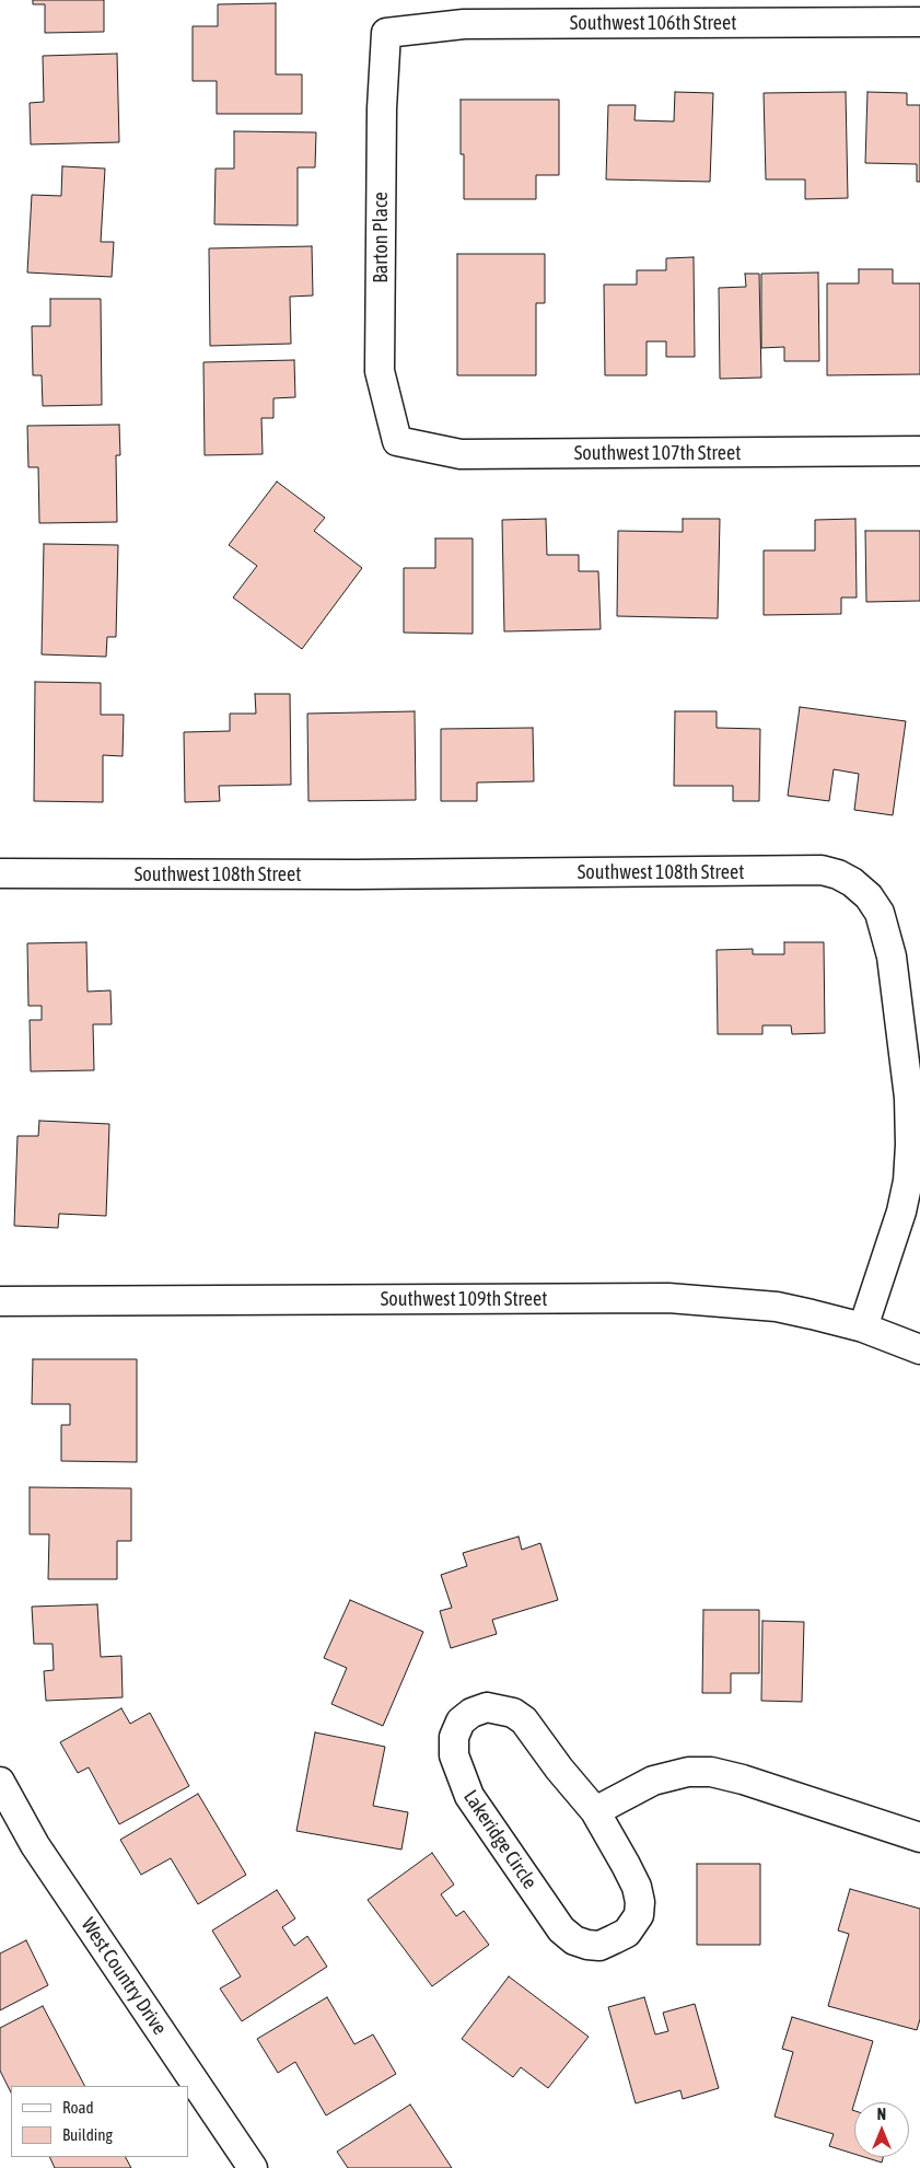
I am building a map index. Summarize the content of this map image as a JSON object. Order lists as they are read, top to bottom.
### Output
{
  "streets": {
    "street": [
      "Southwest 106th Street",
      "Barton Place",
      "Southwest 107th Street",
      "Southwest 108th Street",
      "Southwest 109th Street",
      "Lakeridge Circle",
      "West Country Drive"
    ]
  },
  "crossings": [
    ["Southwest 106th Street", "Barton Place"],
    ["Barton Place", "Southwest 107th Street"],
    ["Southwest 108th Street", "Southwest 109th Street"]
  ],
  "legend": ["Road", "Building"],
  "north": "top"
}
